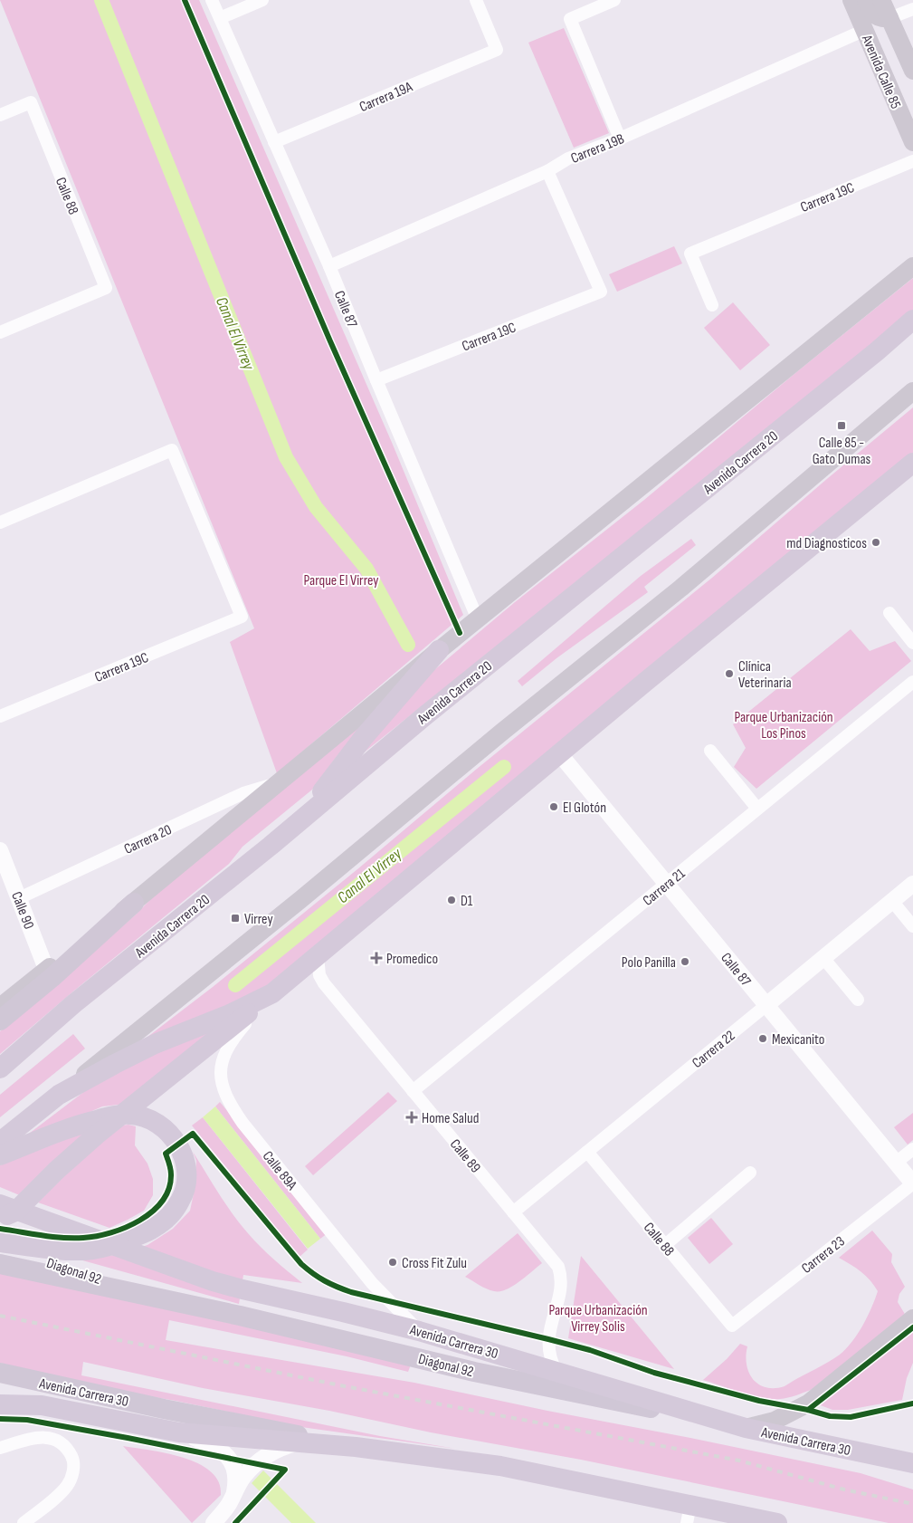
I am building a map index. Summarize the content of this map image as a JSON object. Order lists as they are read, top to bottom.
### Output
{
  "streets": {
    "highway": ["Avenida Carrera 20", "Avenida Carrera 30"],
    "main road": ["Avenida Calle 85", "Diagonal 92"],
    "street": [
      "Carrera 19A",
      "Carrera 19B",
      "Calle 88",
      "Carrera 19C",
      "Calle 87",
      "Carrera 20",
      "Carrera 21",
      "Calle 90",
      "Carrera 22",
      "Calle 89",
      "Calle 89A",
      "Carrera 23"
    ]
  },
  "crossings": [
    ["Avenida Calle 85", "Carrera 19B"],
    ["Carrera 19A", "Calle 87"],
    ["Carrera 19B", "Carrera 19C"],
    ["Carrera 19B", "Calle 87"],
    ["Calle 88", "Carrera 22"],
    ["Calle 88", "Carrera 23"],
    ["Carrera 19C", "Calle 87"],
    ["Calle 87", "Carrera 21"],
    ["Calle 87", "Carrera 22"],
    ["Calle 87", "Carrera 23"],
    ["Carrera 20", "Calle 90"],
    ["Carrera 21", "Calle 89"],
    ["Carrera 22", "Calle 89"],
    ["Calle 89", "Avenida Carrera 30"],
    ["Calle 89A", "Avenida Carrera 30"],
    ["Diagonal 92", "Avenida Carrera 30"]
  ],
  "water": ["Canal El Virrey"],
  "parks": ["Parque El Virrey", "Parque Urbanización Los Pinos", "Parque Urbanización Virrey Solis"],
  "places": {
    "transit": ["Calle 85 - Gato Dumas", "Virrey"],
    "other": [
      "md Diagnosticos",
      "Clínica Veterinaria",
      "El Glotón",
      "D1",
      "Polo Panilla",
      "Mexicanito",
      "Cross Fit Zulu"
    ],
    "health": ["Promedico", "Home Salud"]
  }
}
